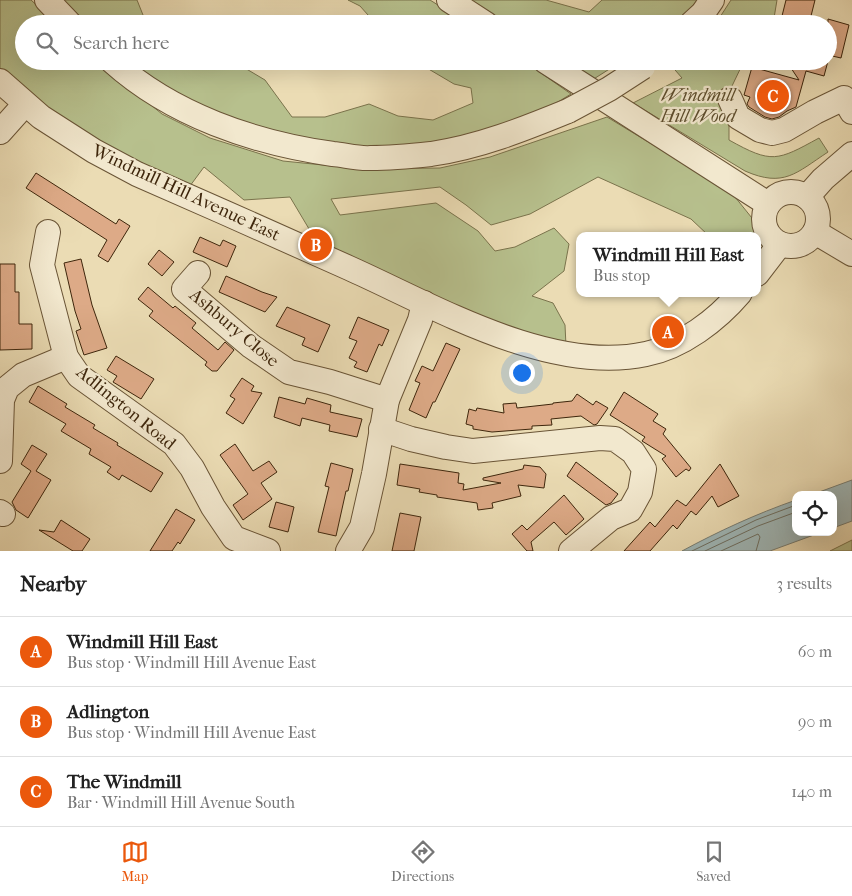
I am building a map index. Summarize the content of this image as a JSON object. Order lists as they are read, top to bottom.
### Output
{
  "streets": {
    "street": ["Windmill Hill Avenue East", "Ashbury Close", "Adlington Road"]
  },
  "parks": ["Windmill Hill Wood"],
  "page": {
    "search": "Search here",
    "pins": ["C", "B", "A"],
    "popup": ["Windmill Hill East", "Bus stop"],
    "heading": ["Nearby", "3 results"],
    "list": [
      {
        "mark": "A",
        "name": "Windmill Hill East",
        "note": "Bus stop · Windmill Hill Avenue East",
        "value": "60 m"
      },
      {
        "mark": "B",
        "name": "Adlington",
        "note": "Bus stop · Windmill Hill Avenue East",
        "value": "90 m"
      },
      {
        "mark": "C",
        "name": "The Windmill",
        "note": "Bar · Windmill Hill Avenue South",
        "value": "140 m"
      }
    ],
    "nav": ["Map", "Directions", "Saved"]
  }
}
